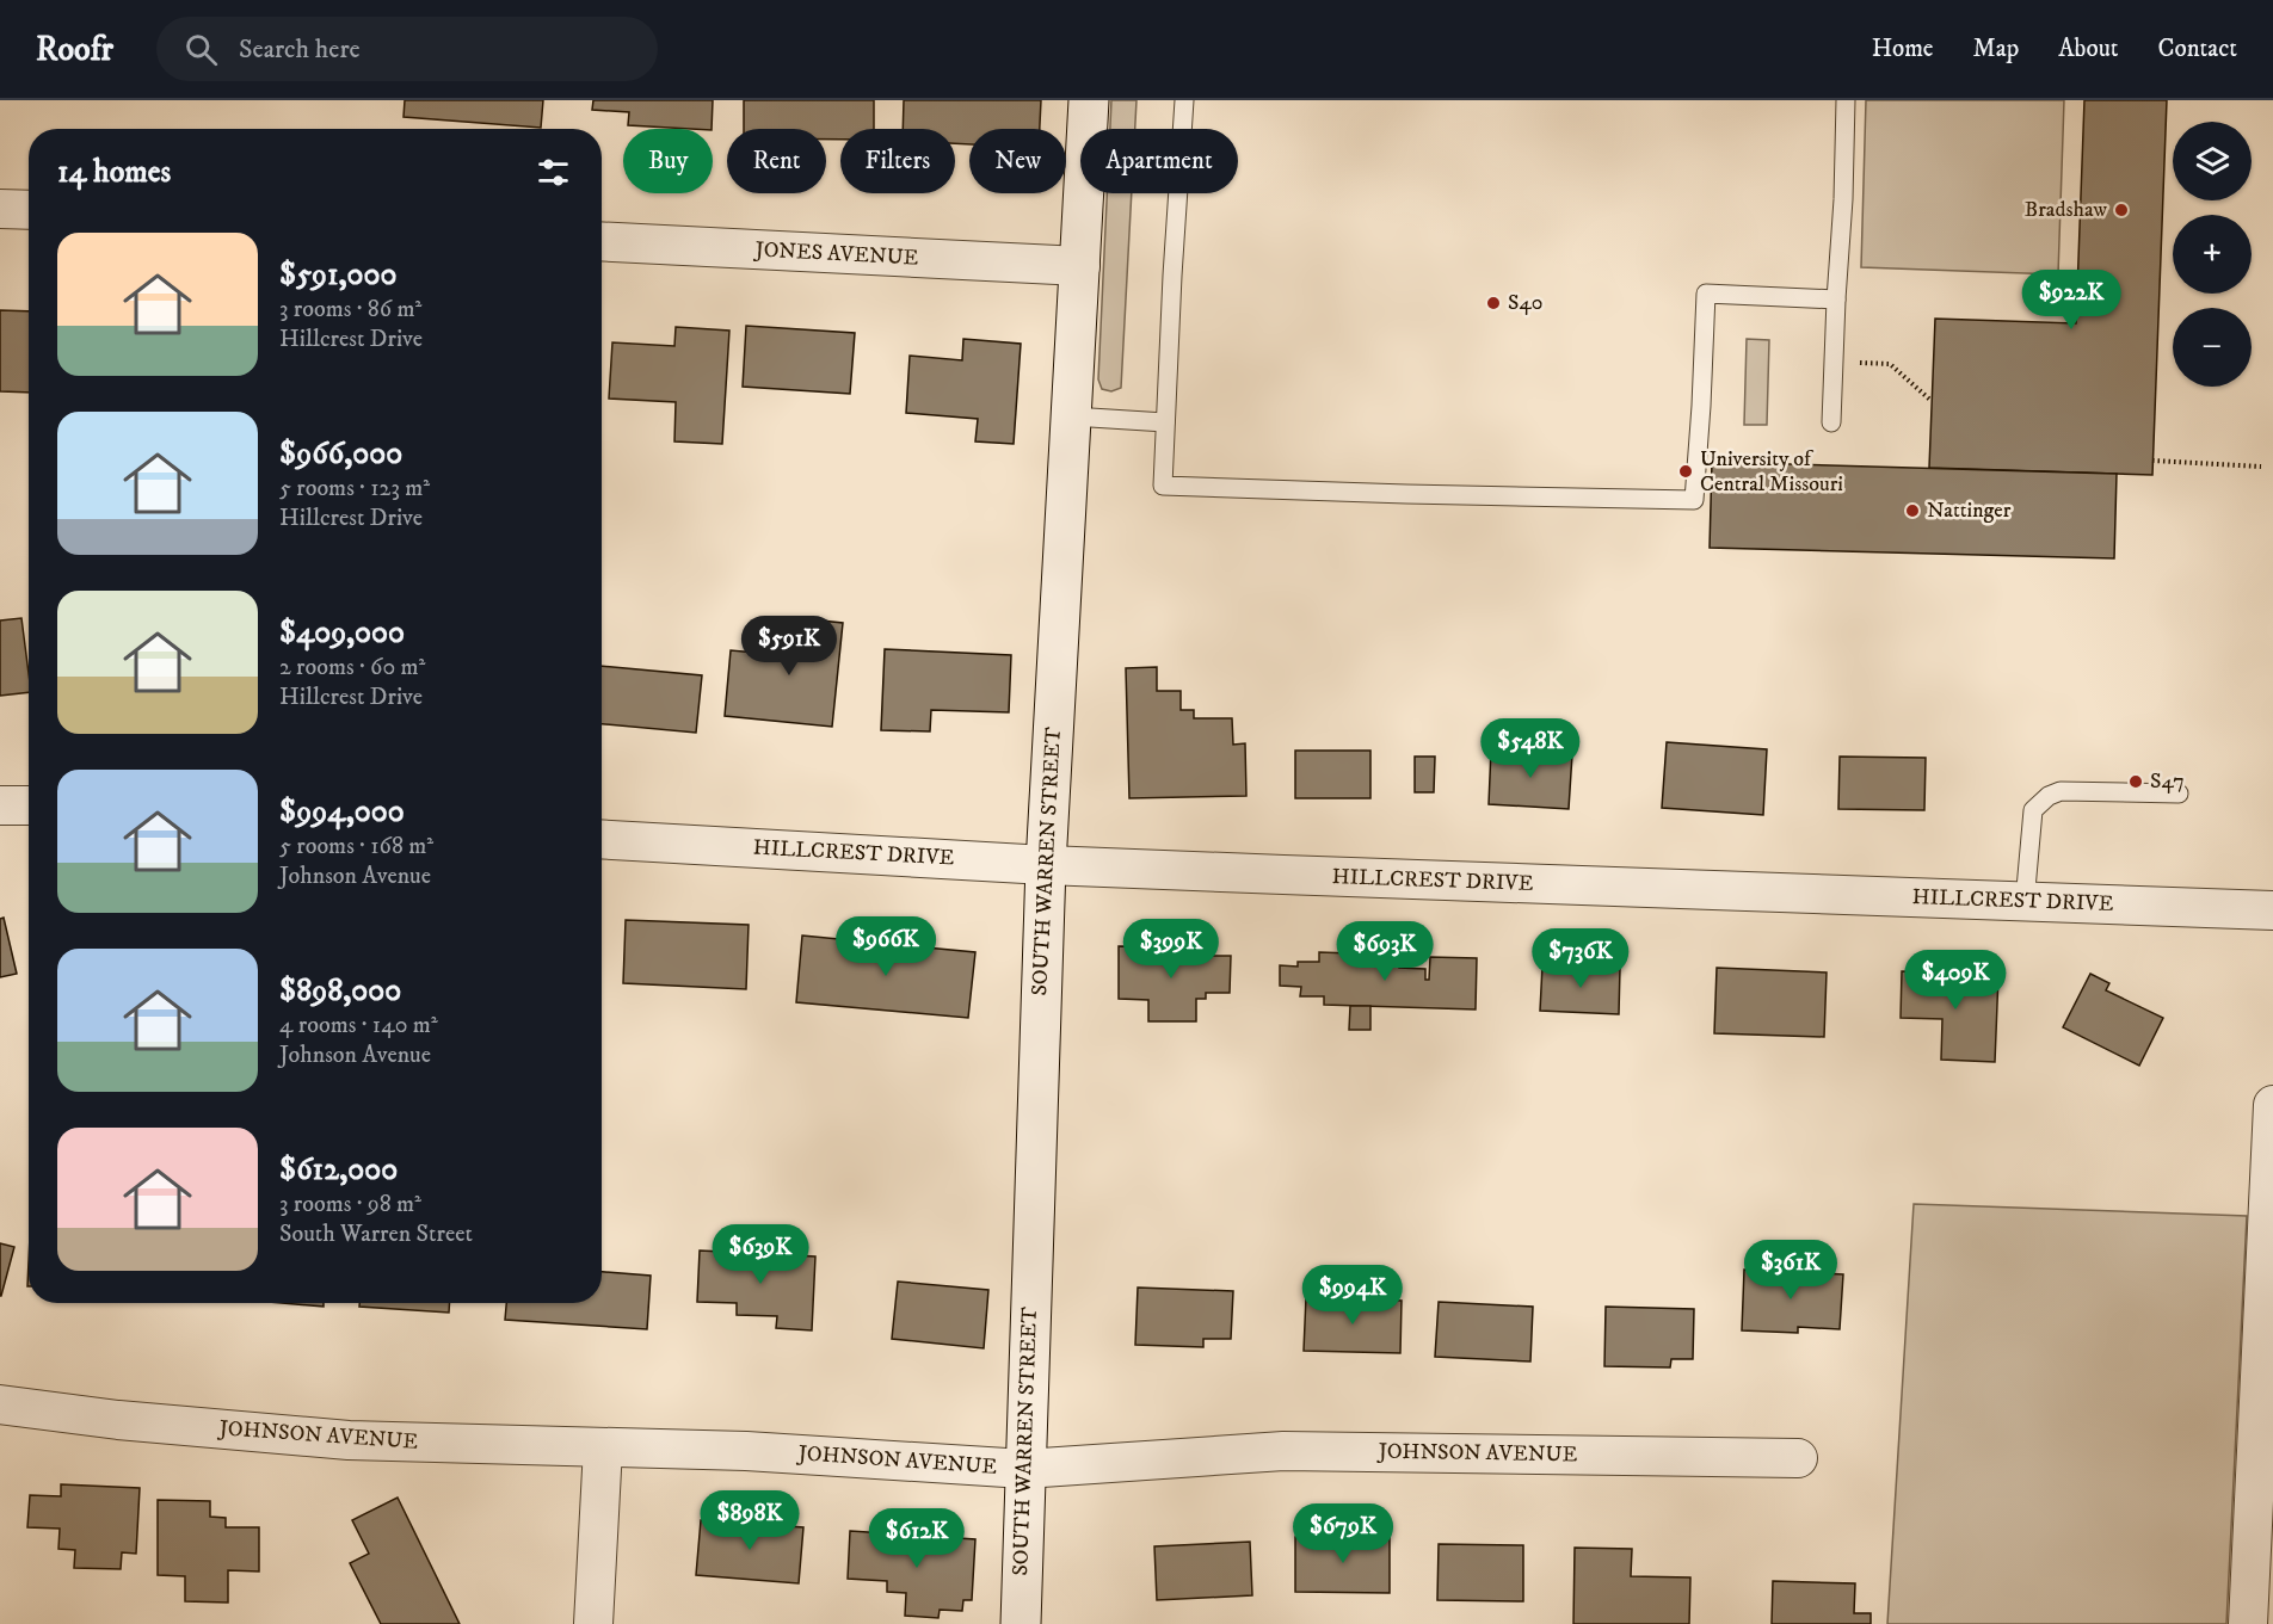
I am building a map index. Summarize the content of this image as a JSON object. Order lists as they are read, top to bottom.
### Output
{
  "streets": {
    "street": [
      "JONES AVENUE",
      "HILLCREST DRIVE",
      "SOUTH WARREN STREET",
      "JOHNSON AVENUE"
    ]
  },
  "crossings": [
    ["JONES AVENUE", "SOUTH WARREN STREET"],
    ["HILLCREST DRIVE", "SOUTH WARREN STREET"],
    ["SOUTH WARREN STREET", "JOHNSON AVENUE"]
  ],
  "places": [
    "Bradshaw",
    "S40",
    "University of Central Missouri",
    "Nattinger",
    "S47"
  ],
  "page": {
    "header": "Roofr",
    "search": "Search here",
    "nav": [
      "Home",
      "Map",
      "About",
      "Contact"
    ],
    "map_buttons": ["+", "−"],
    "chip": [
      "Buy",
      "Rent",
      "Filters",
      "New",
      "Apartment"
    ],
    "heading": "14 homes",
    "list": [
      {
        "name": "$591,000",
        "note": "3 rooms · 86 m² · Hillcrest Drive"
      },
      {
        "name": "$966,000",
        "note": "5 rooms · 123 m² · Hillcrest Drive"
      },
      {
        "name": "$409,000",
        "note": "2 rooms · 60 m² · Hillcrest Drive"
      },
      {
        "name": "$994,000",
        "note": "5 rooms · 168 m² · Johnson Avenue"
      },
      {
        "name": "$898,000",
        "note": "4 rooms · 140 m² · Johnson Avenue"
      },
      {
        "name": "$612,000",
        "note": "3 rooms · 98 m² · South Warren Street"
      }
    ],
    "price": [
      "$922K",
      "$591K",
      "$548K",
      "$966K",
      "$399K",
      "$693K",
      "$736K",
      "$409K",
      "$639K",
      "$361K",
      "$994K",
      "$898K",
      "$679K",
      "$612K"
    ]
  }
}
